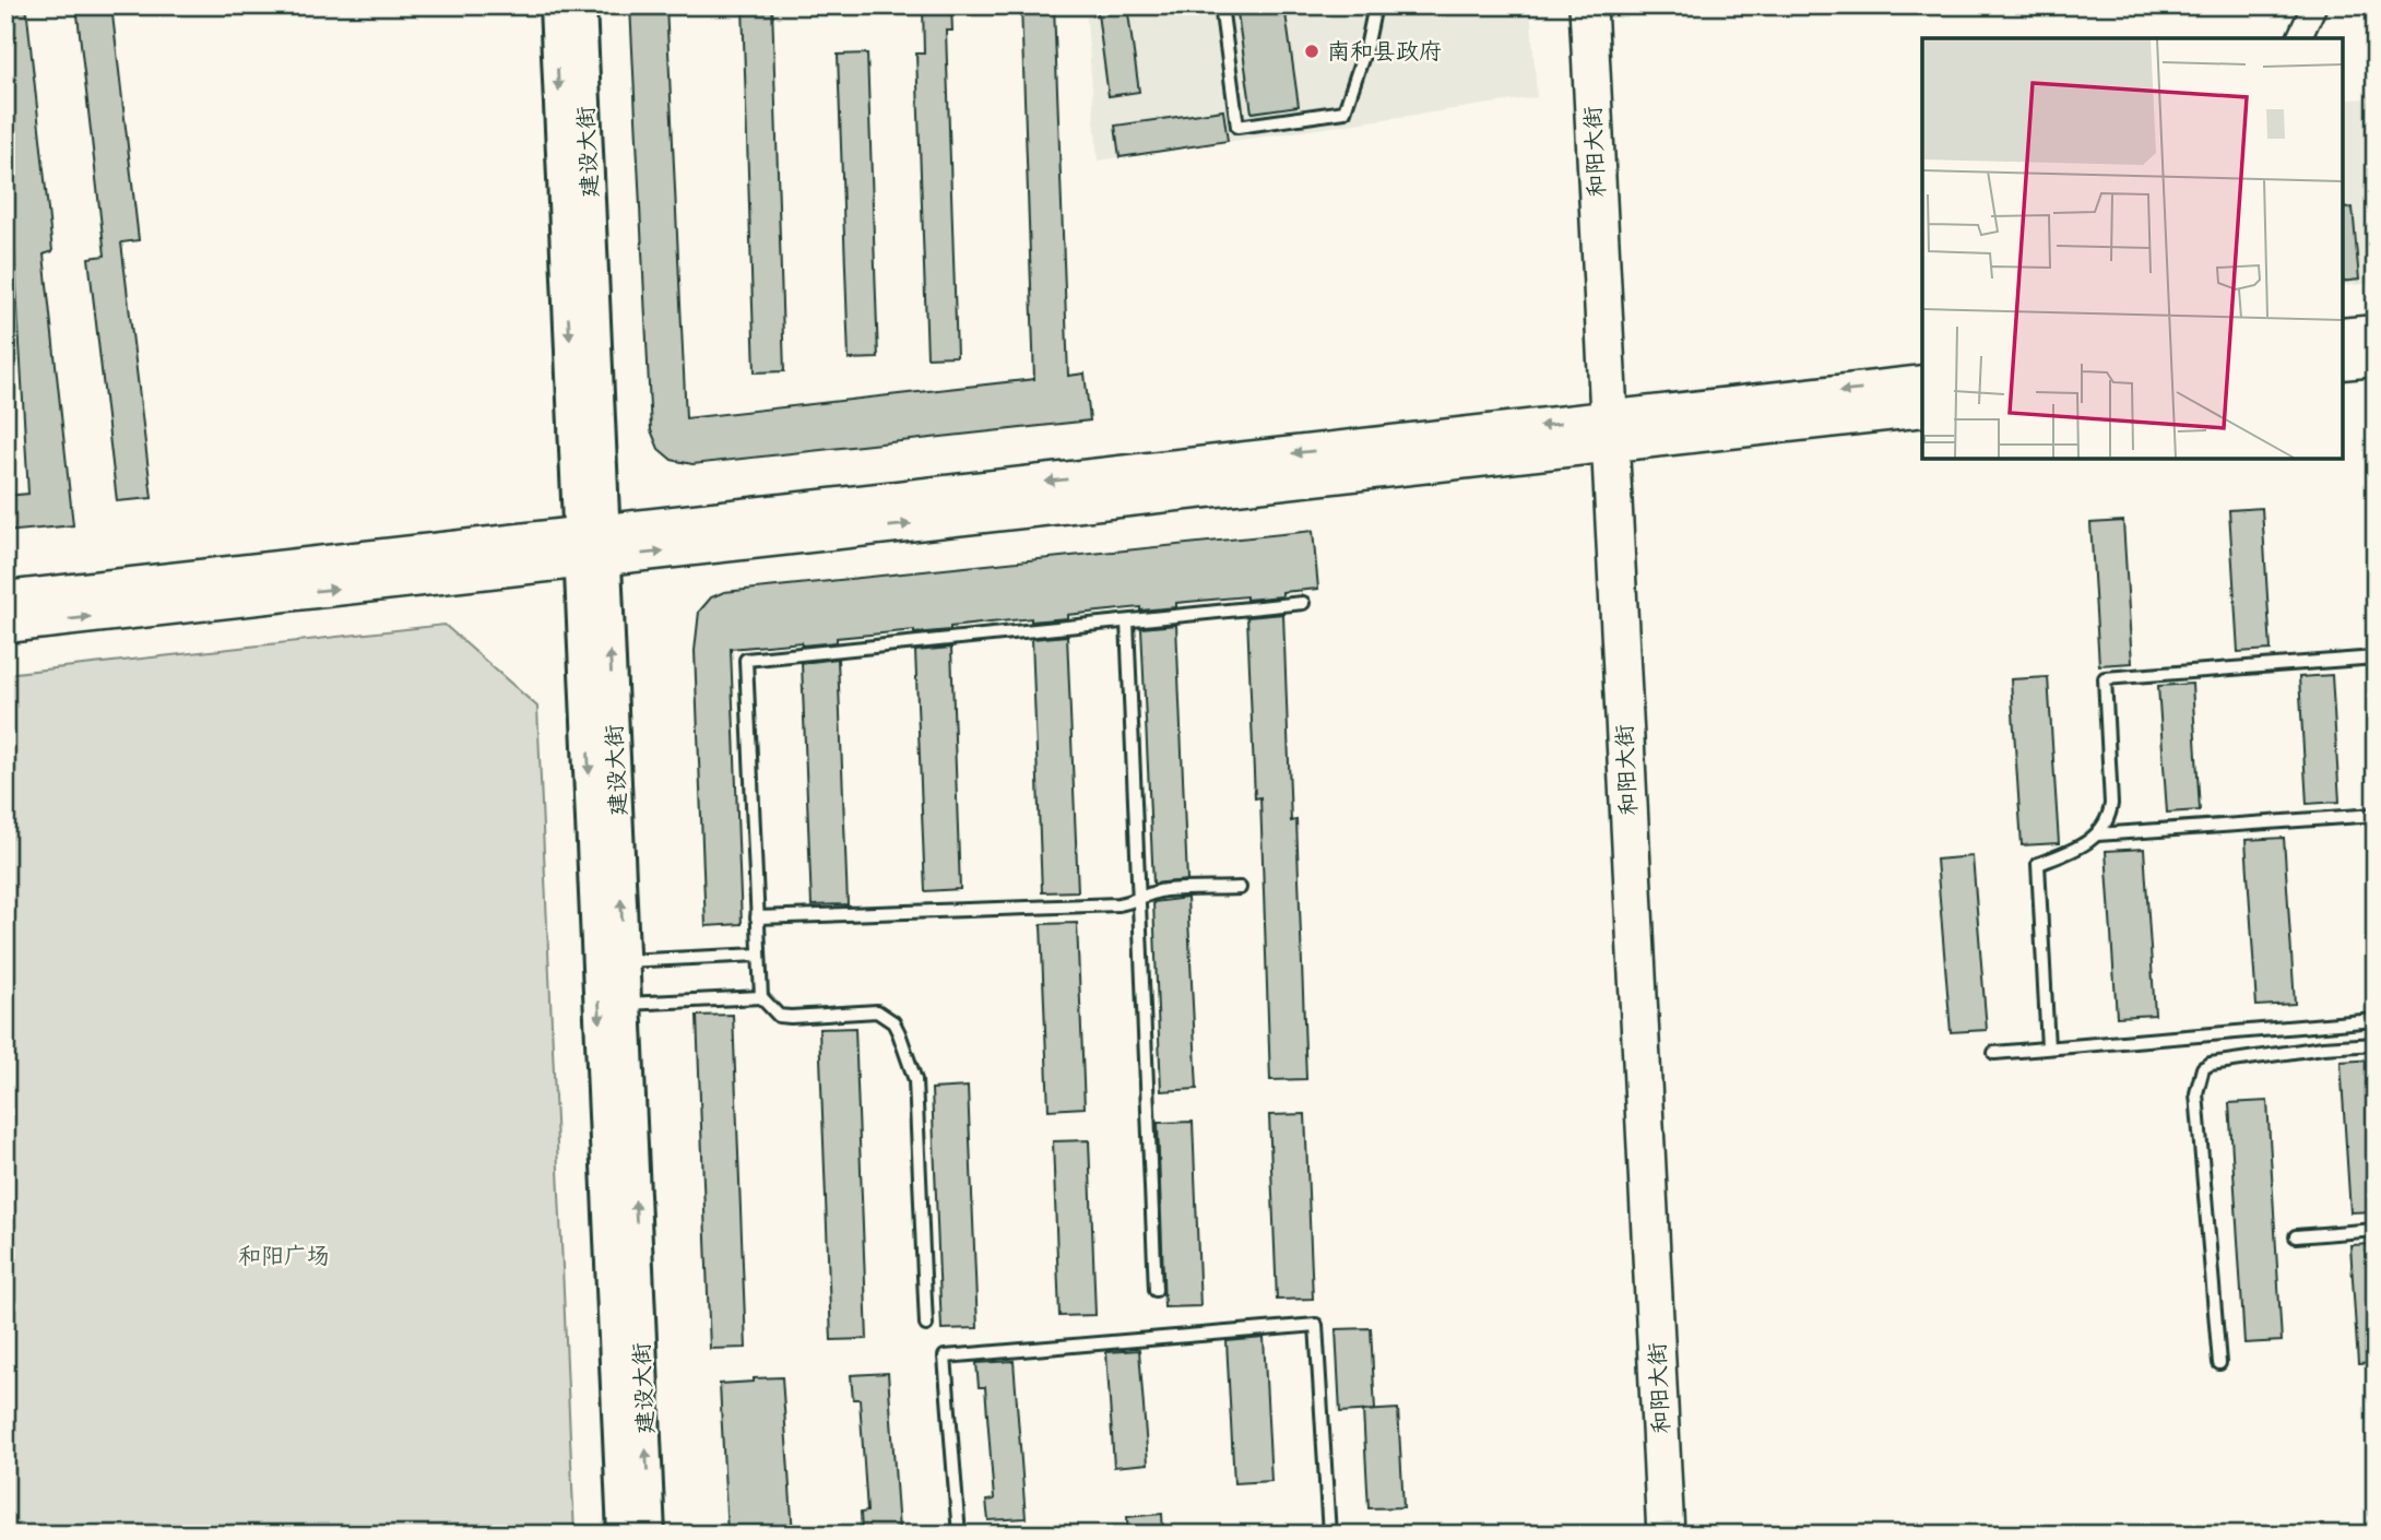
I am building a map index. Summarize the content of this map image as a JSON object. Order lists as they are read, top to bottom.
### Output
{
  "streets": {
    "main road": ["和阳大街"],
    "street": ["建设大街"]
  },
  "parks": ["和阳广场"],
  "places": ["南和县政府"]
}
